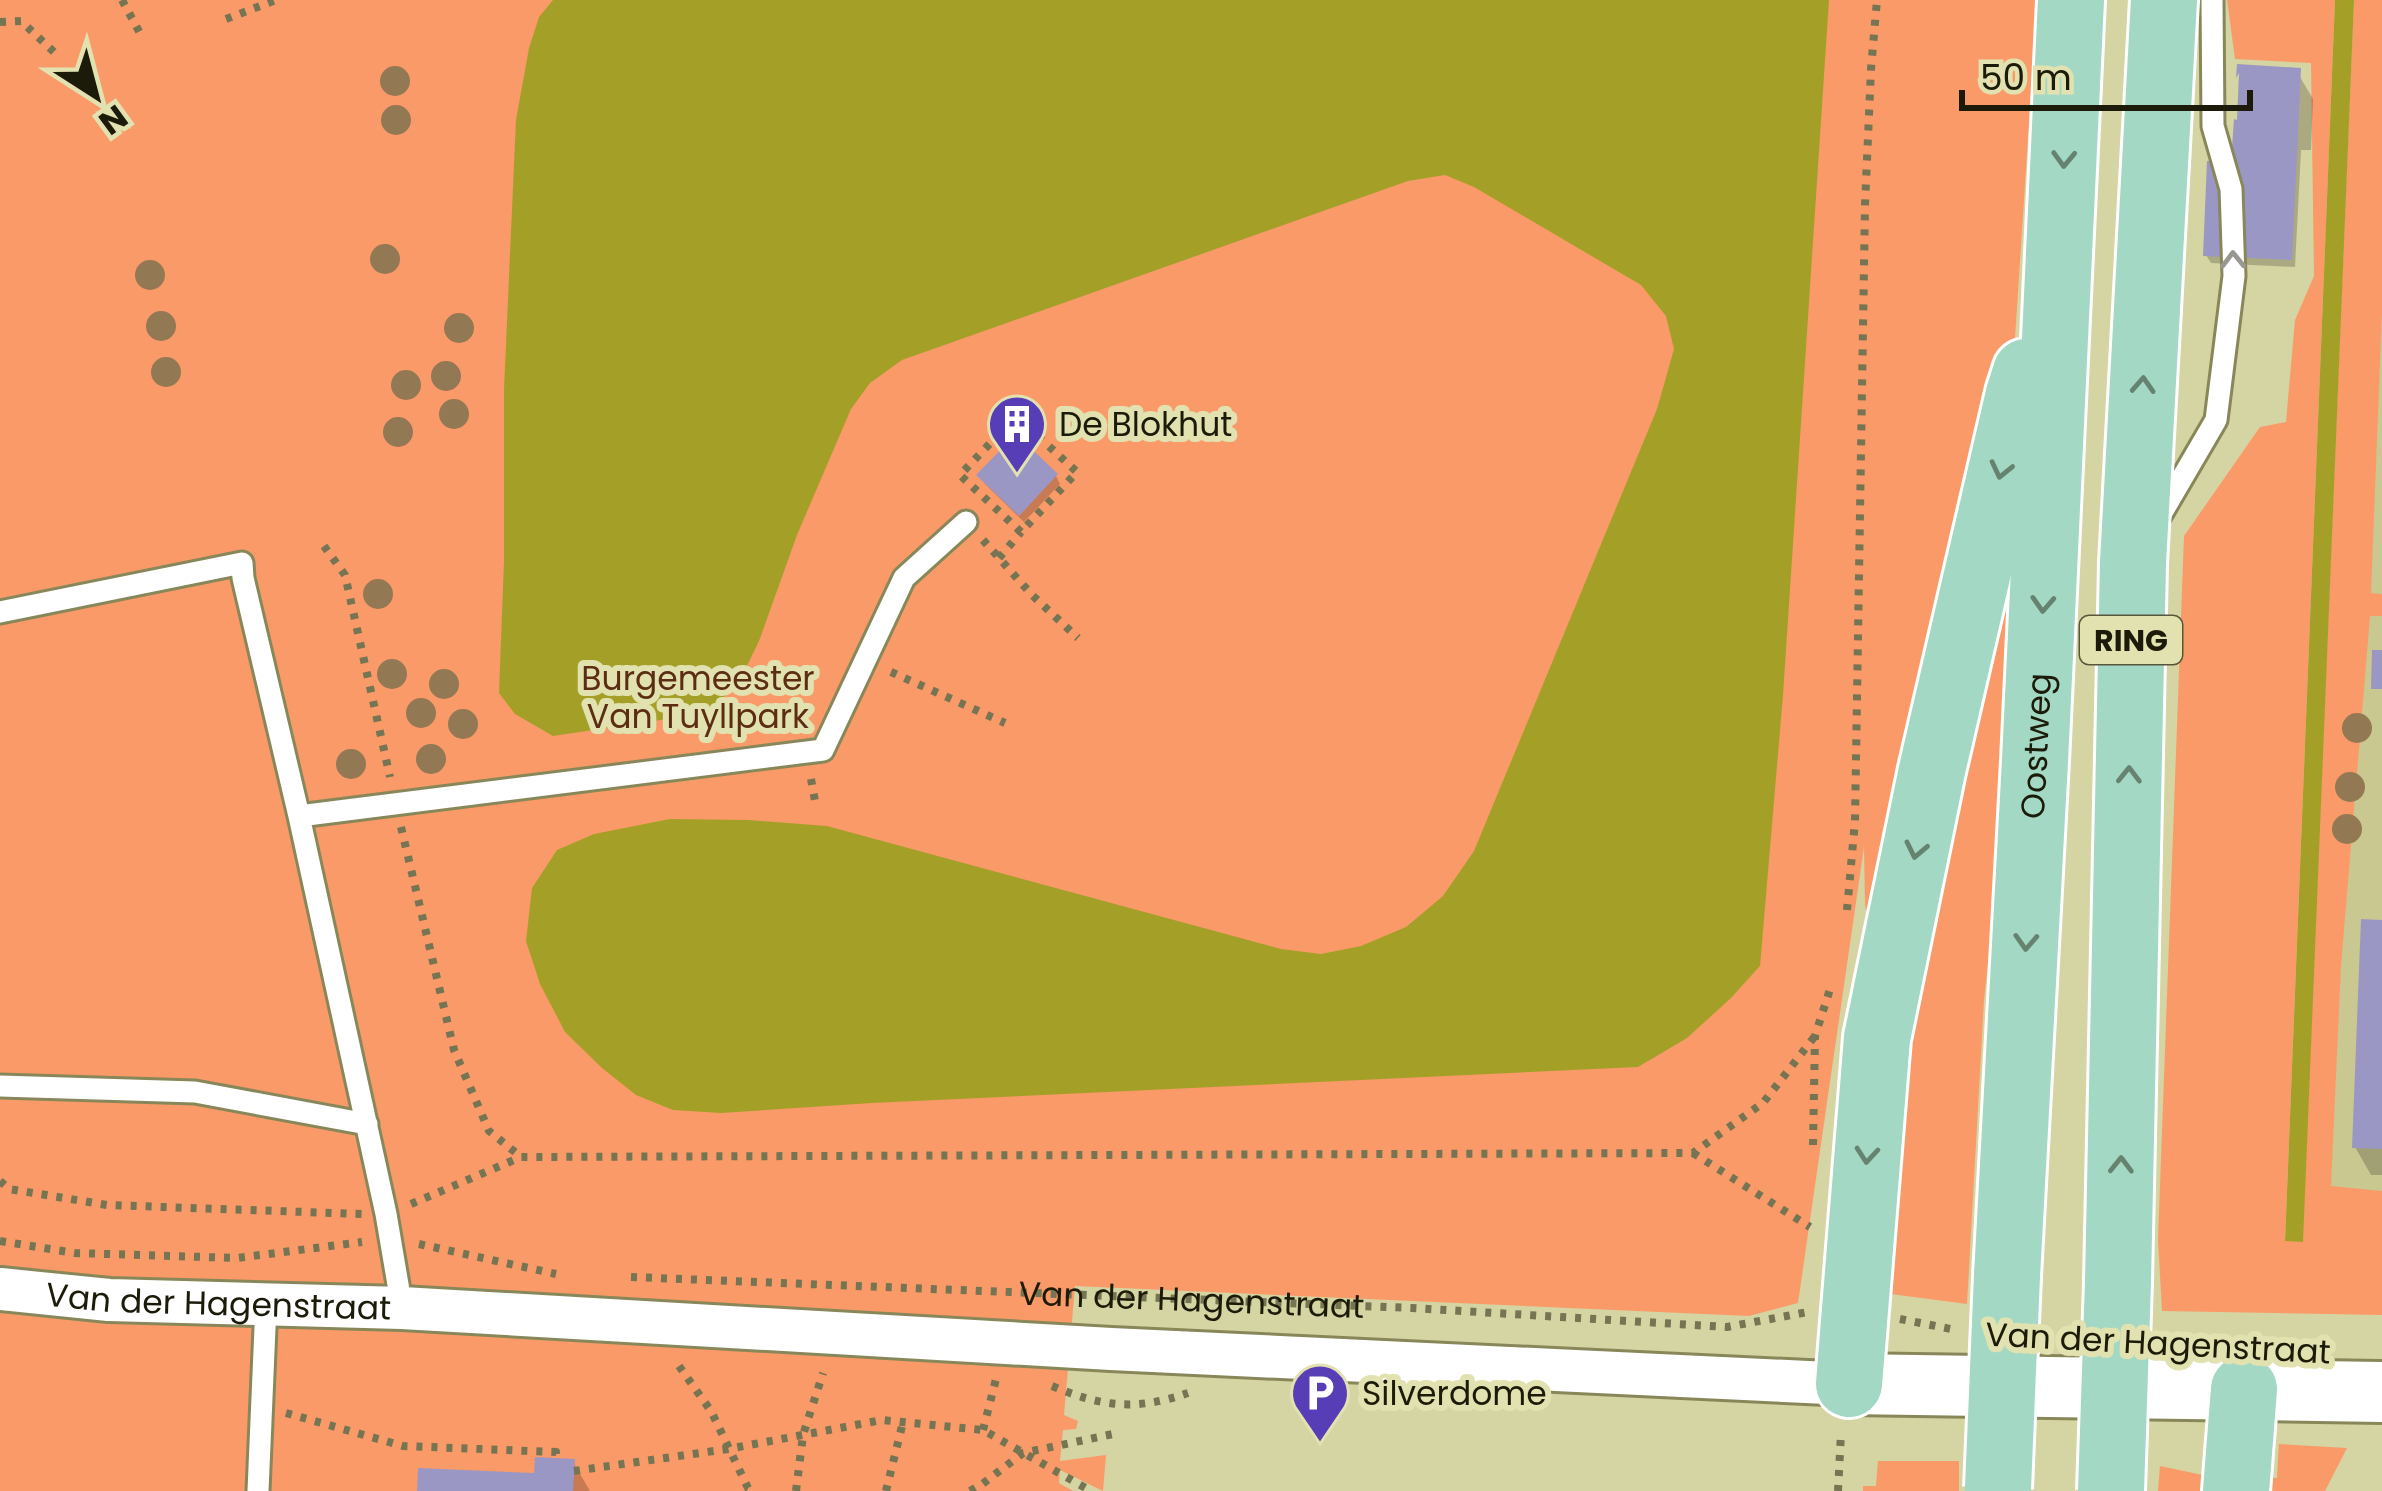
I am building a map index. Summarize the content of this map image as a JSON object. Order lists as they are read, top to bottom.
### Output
{
  "streets": {
    "main road": ["RING", "Oostweg"],
    "street": ["Van der Hagenstraat"]
  },
  "parks": ["Burgemeester Van Tuyllpark"],
  "places": {
    "building": ["De Blokhut"],
    "parking": ["Silverdome"]
  },
  "scale_bar": "50 m",
  "north": "bottom right"
}
